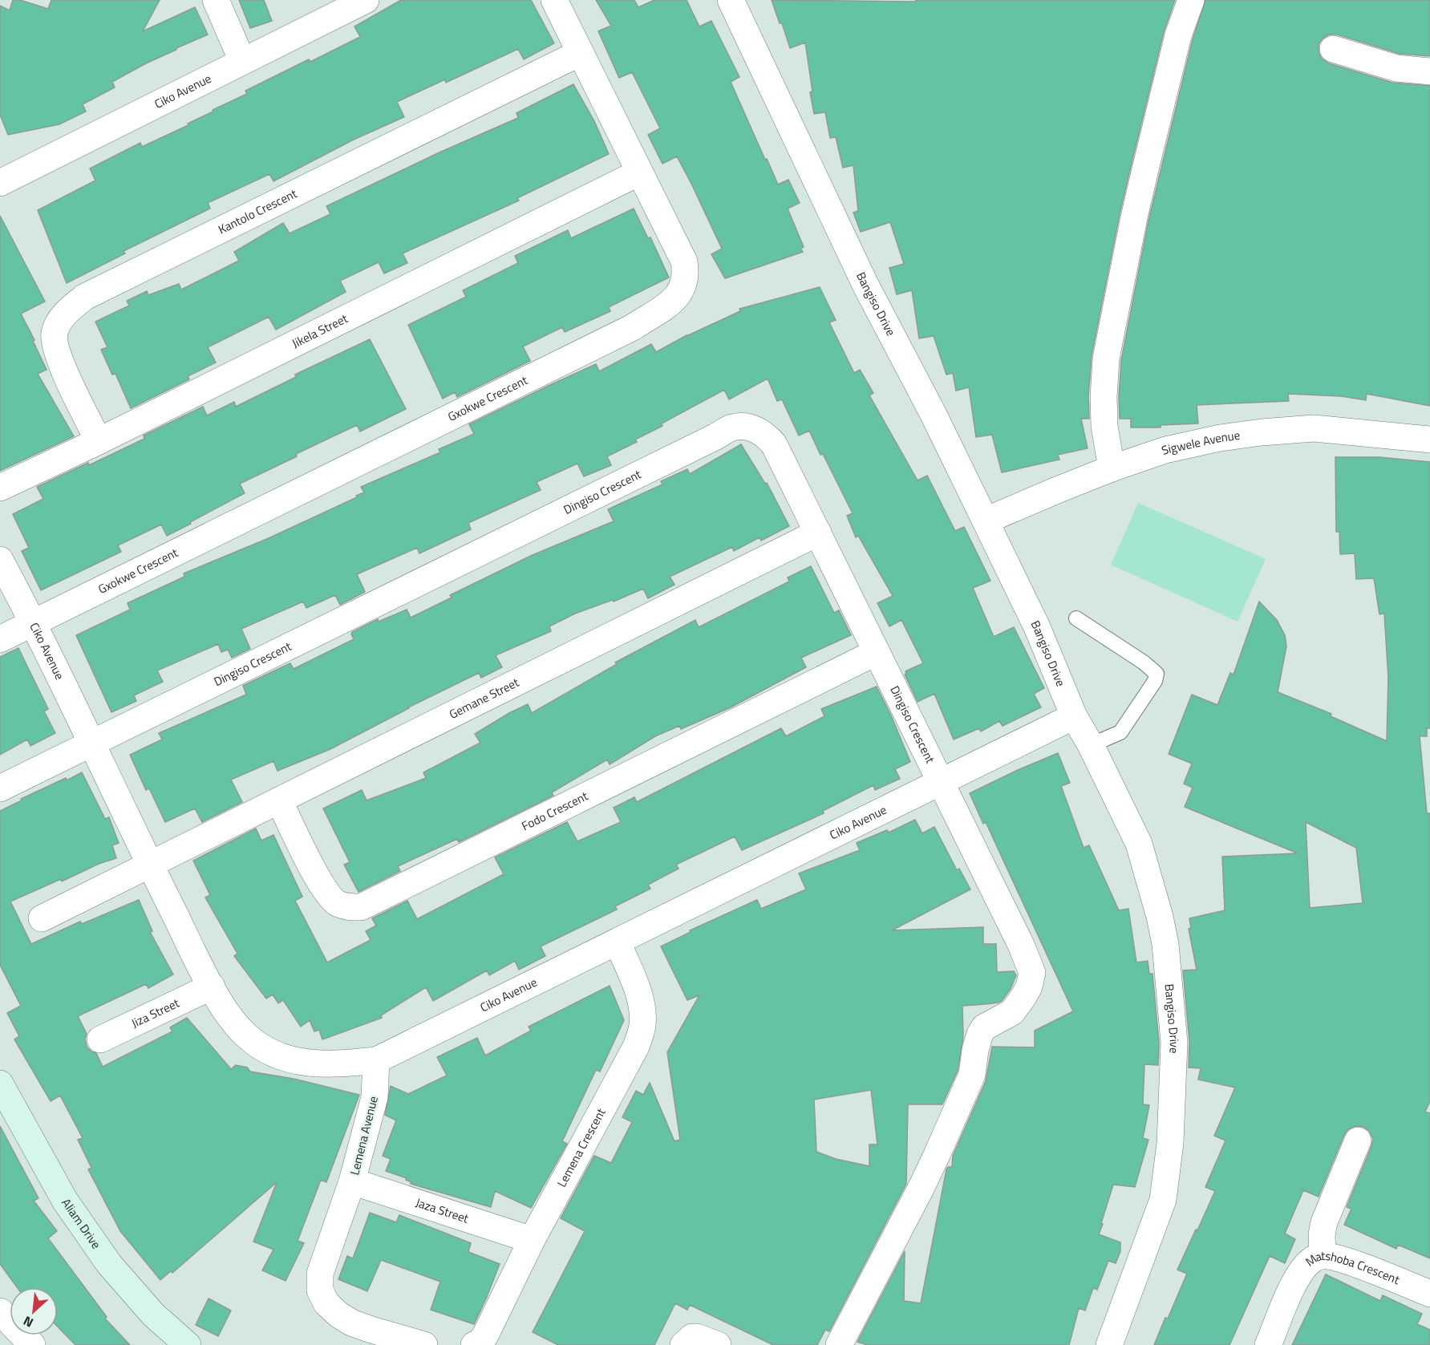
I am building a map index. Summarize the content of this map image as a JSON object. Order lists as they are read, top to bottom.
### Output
{
  "streets": {
    "street": [
      "Ciko Avenue",
      "Kantolo Crescent",
      "Bangiso Drive",
      "Jikela Street",
      "Gxokwe Crescent",
      "Sigwele Avenue",
      "Dingiso Crescent",
      "Gemane Street",
      "Fodo Crescent",
      "Jiza Street",
      "Lemena Avenue",
      "Lemena Crescent",
      "Jaza Street",
      "Aliam Drive",
      "Matshoba Crescent"
    ]
  },
  "crossings": [
    ["Ciko Avenue", "Bangiso Drive"],
    ["Ciko Avenue", "Gxokwe Crescent"],
    ["Ciko Avenue", "Dingiso Crescent"],
    ["Ciko Avenue", "Gemane Street"],
    ["Ciko Avenue", "Jiza Street"],
    ["Ciko Avenue", "Lemena Avenue"],
    ["Ciko Avenue", "Lemena Crescent"],
    ["Kantolo Crescent", "Jikela Street"],
    ["Kantolo Crescent", "Gxokwe Crescent"],
    ["Bangiso Drive", "Sigwele Avenue"],
    ["Jikela Street", "Gxokwe Crescent"],
    ["Dingiso Crescent", "Gemane Street"],
    ["Dingiso Crescent", "Fodo Crescent"],
    ["Gemane Street", "Fodo Crescent"],
    ["Lemena Avenue", "Jaza Street"],
    ["Lemena Crescent", "Jaza Street"]
  ],
  "north": "bottom left"
}
